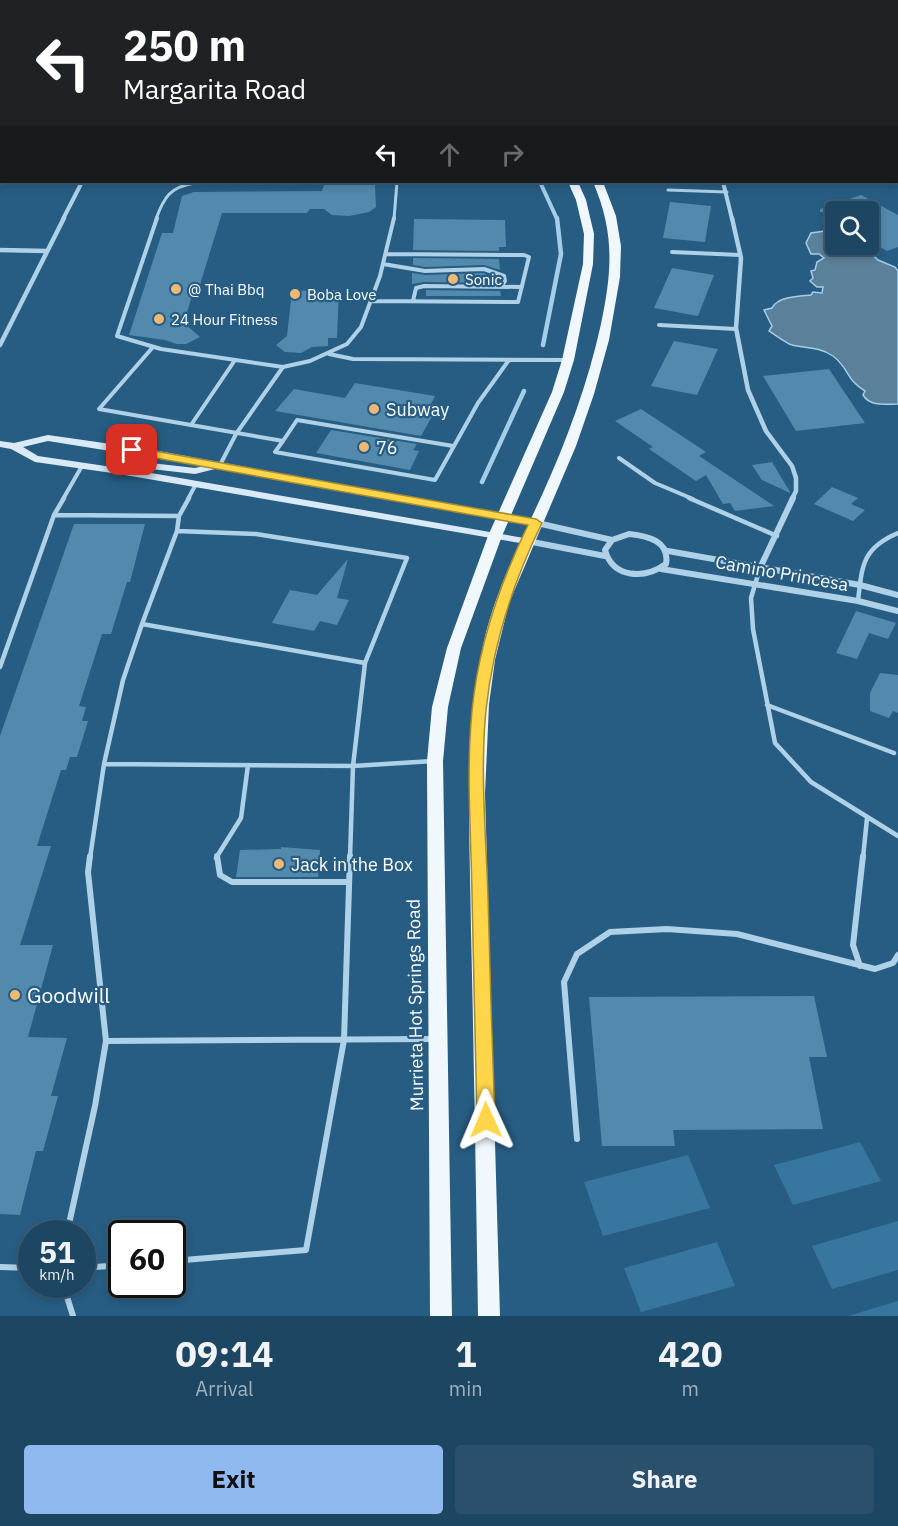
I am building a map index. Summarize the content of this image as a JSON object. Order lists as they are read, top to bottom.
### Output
{
  "streets": {
    "main road": ["Murrieta Hot Springs Road"],
    "street": ["Camino Princesa"]
  },
  "places": [
    "Sonic",
    "@ Thai Bbq",
    "Boba Love",
    "24 Hour Fitness",
    "Subway",
    "76",
    "Jack in the Box",
    "Goodwill"
  ],
  "page": {
    "turn": ["250 m", "Margarita Road"],
    "speed": "51 km/h",
    "limit": "60",
    "eta": [
      "09:14",
      "Arrival",
      "1",
      "min",
      "420",
      "m"
    ],
    "buttons": ["Exit", "Share"]
  }
}
